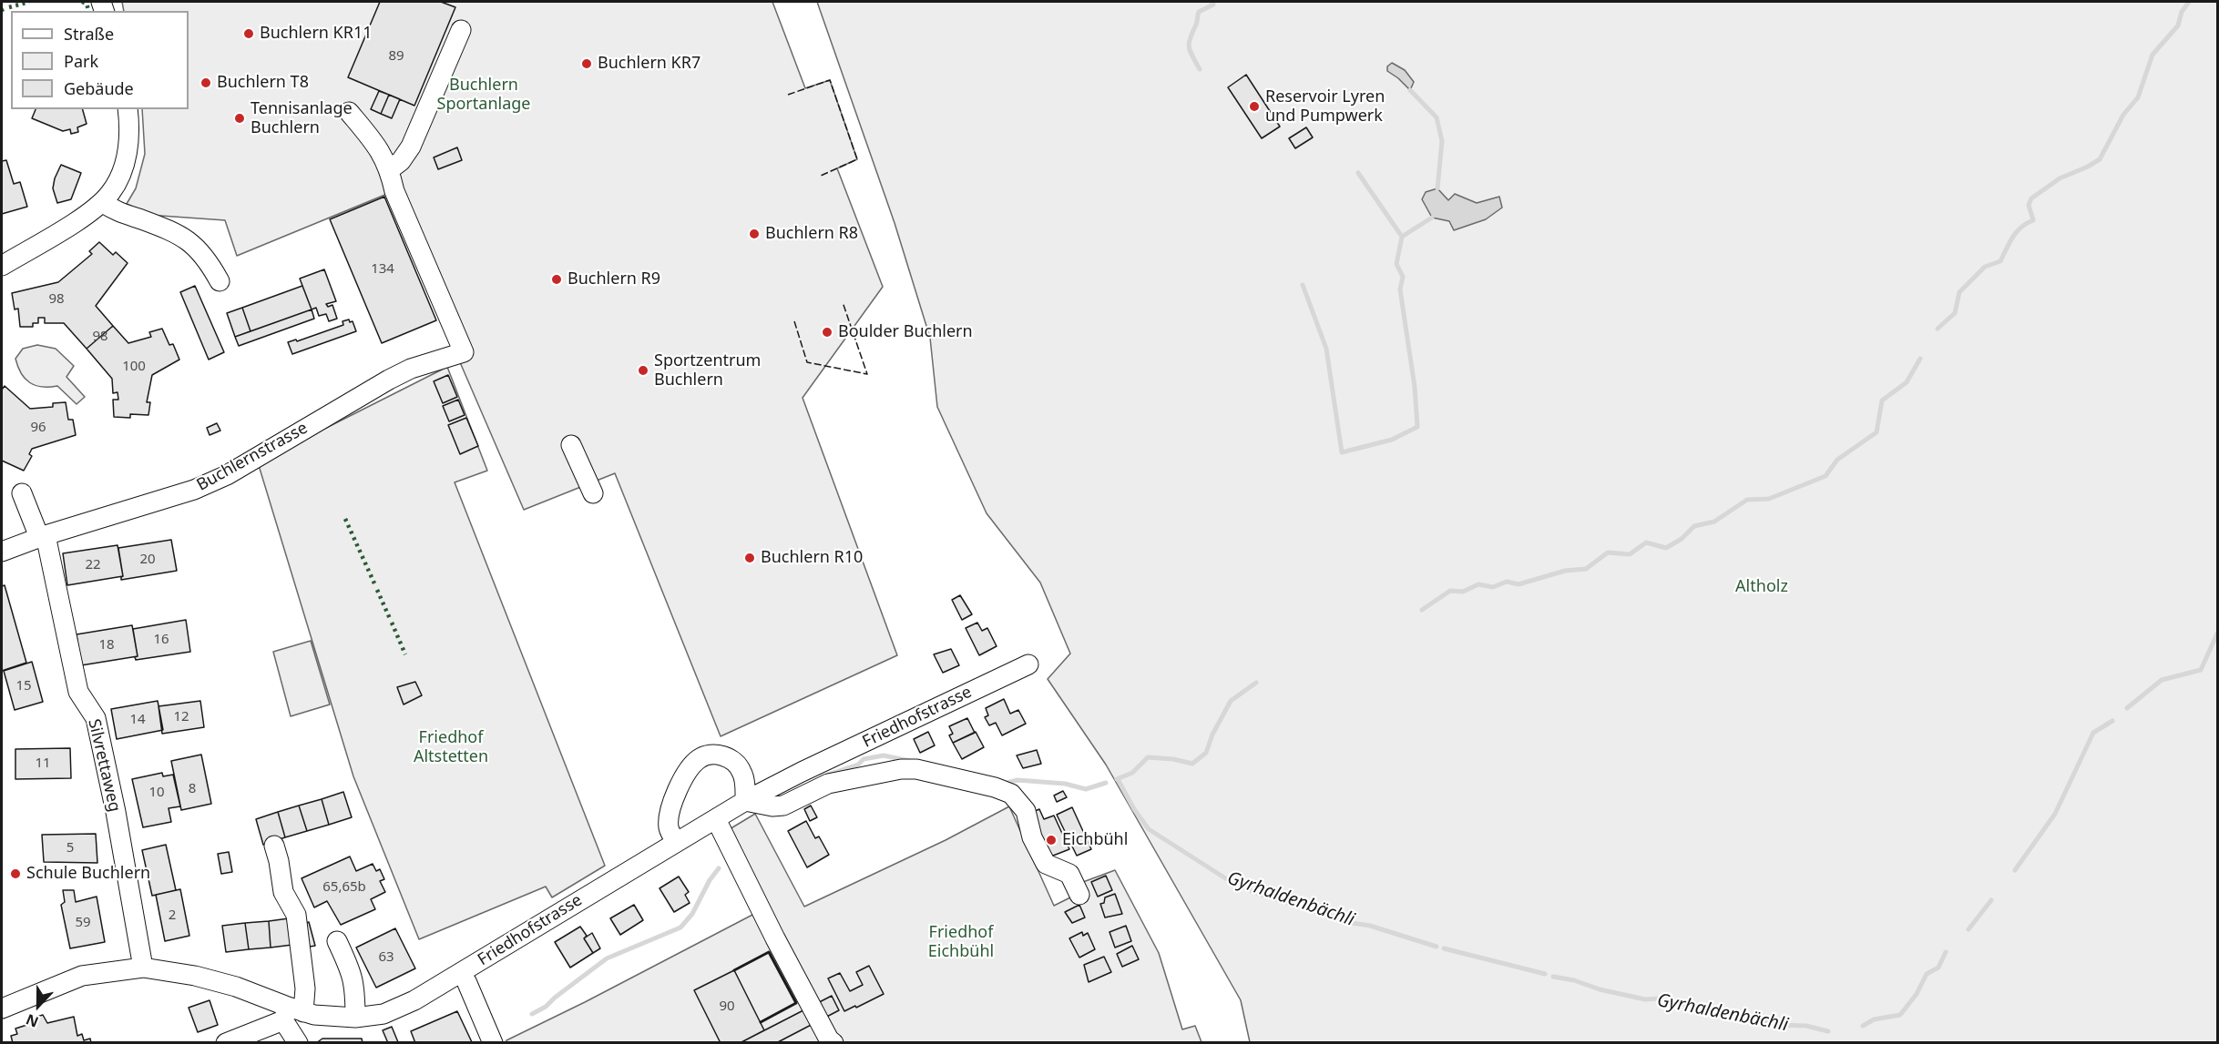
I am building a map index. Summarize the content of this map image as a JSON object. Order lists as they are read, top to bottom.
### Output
{
  "streets": {
    "street": ["Buchlernstrasse", "Friedhofstrasse", "Silvrettaweg"]
  },
  "crossings": [
    ["Buchlernstrasse", "Silvrettaweg"],
    ["Friedhofstrasse", "Silvrettaweg"]
  ],
  "water": ["Gyrhaldenbächli"],
  "parks": [
    "Buchlern Sportanlage",
    "Altholz",
    "Friedhof Altstetten",
    "Friedhof Eichbühl"
  ],
  "places": [
    "Buchlern KR11",
    "Buchlern KR7",
    "Buchlern T8",
    "Reservoir Lyren und Pumpwerk",
    "Tennisanlage Buchlern",
    "Buchlern R8",
    "Buchlern R9",
    "Boulder Buchlern",
    "Sportzentrum Buchlern",
    "Buchlern R10",
    "Eichbühl",
    "Schule Buchlern"
  ],
  "house_numbers": [
    "89",
    "134",
    "98",
    "98",
    "100",
    "96",
    "20",
    "22",
    "16",
    "18",
    "15",
    "12",
    "14",
    "11",
    "8",
    "10",
    "5",
    "65,65b",
    "2",
    "59",
    "63",
    "90"
  ],
  "legend": ["Straße", "Park", "Gebäude"],
  "north": "bottom"
}
